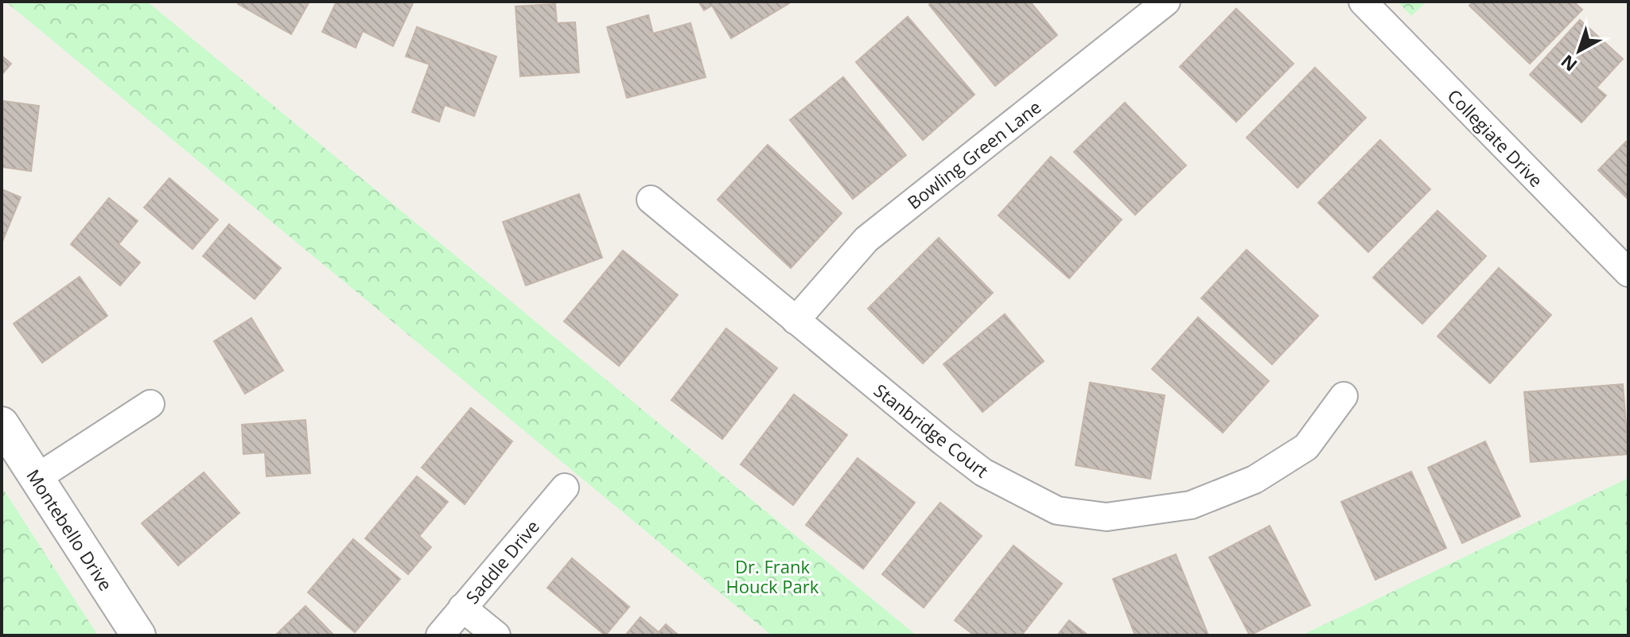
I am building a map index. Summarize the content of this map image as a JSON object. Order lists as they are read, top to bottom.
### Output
{
  "streets": {
    "street": [
      "Collegiate Drive",
      "Bowling Green Lane",
      "Stanbridge Court",
      "Montebello Drive",
      "Saddle Drive"
    ]
  },
  "crossings": [
    ["Bowling Green Lane", "Stanbridge Court"]
  ],
  "parks": ["Dr. Frank Houck Park"],
  "north": "bottom left"
}
